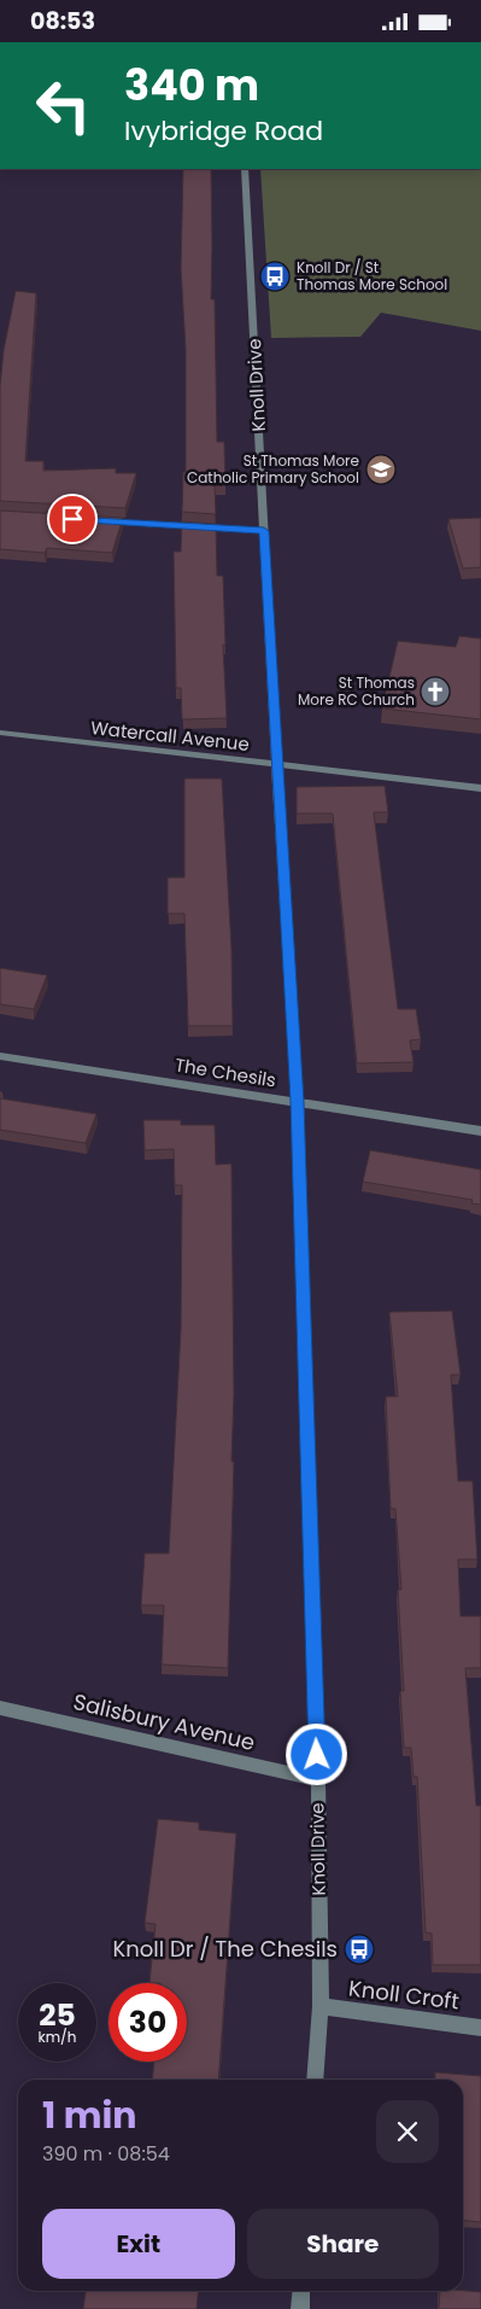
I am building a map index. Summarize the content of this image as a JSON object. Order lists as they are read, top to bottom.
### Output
{
  "streets": {
    "street": [
      "Knoll Drive",
      "Watercall Avenue",
      "The Chesils",
      "Salisbury Avenue",
      "Knoll Croft"
    ]
  },
  "crossings": [
    ["Knoll Drive", "Watercall Avenue"],
    ["Knoll Drive", "The Chesils"],
    ["Knoll Drive", "Salisbury Avenue"],
    ["Knoll Drive", "Knoll Croft"]
  ],
  "places": {
    "bus stop": ["Knoll Dr / St Thomas More School", "Knoll Dr / The Chesils"],
    "school or university": ["St Thomas More Catholic Primary School"],
    "church": ["St Thomas More RC Church"]
  },
  "page": {
    "status": "08:53",
    "turn": ["340 m", "Ivybridge Road"],
    "speed": "25 km/h",
    "limit": "30",
    "heading": ["1 min", "390 m · 08:54"],
    "buttons": ["Exit", "Share"]
  }
}
